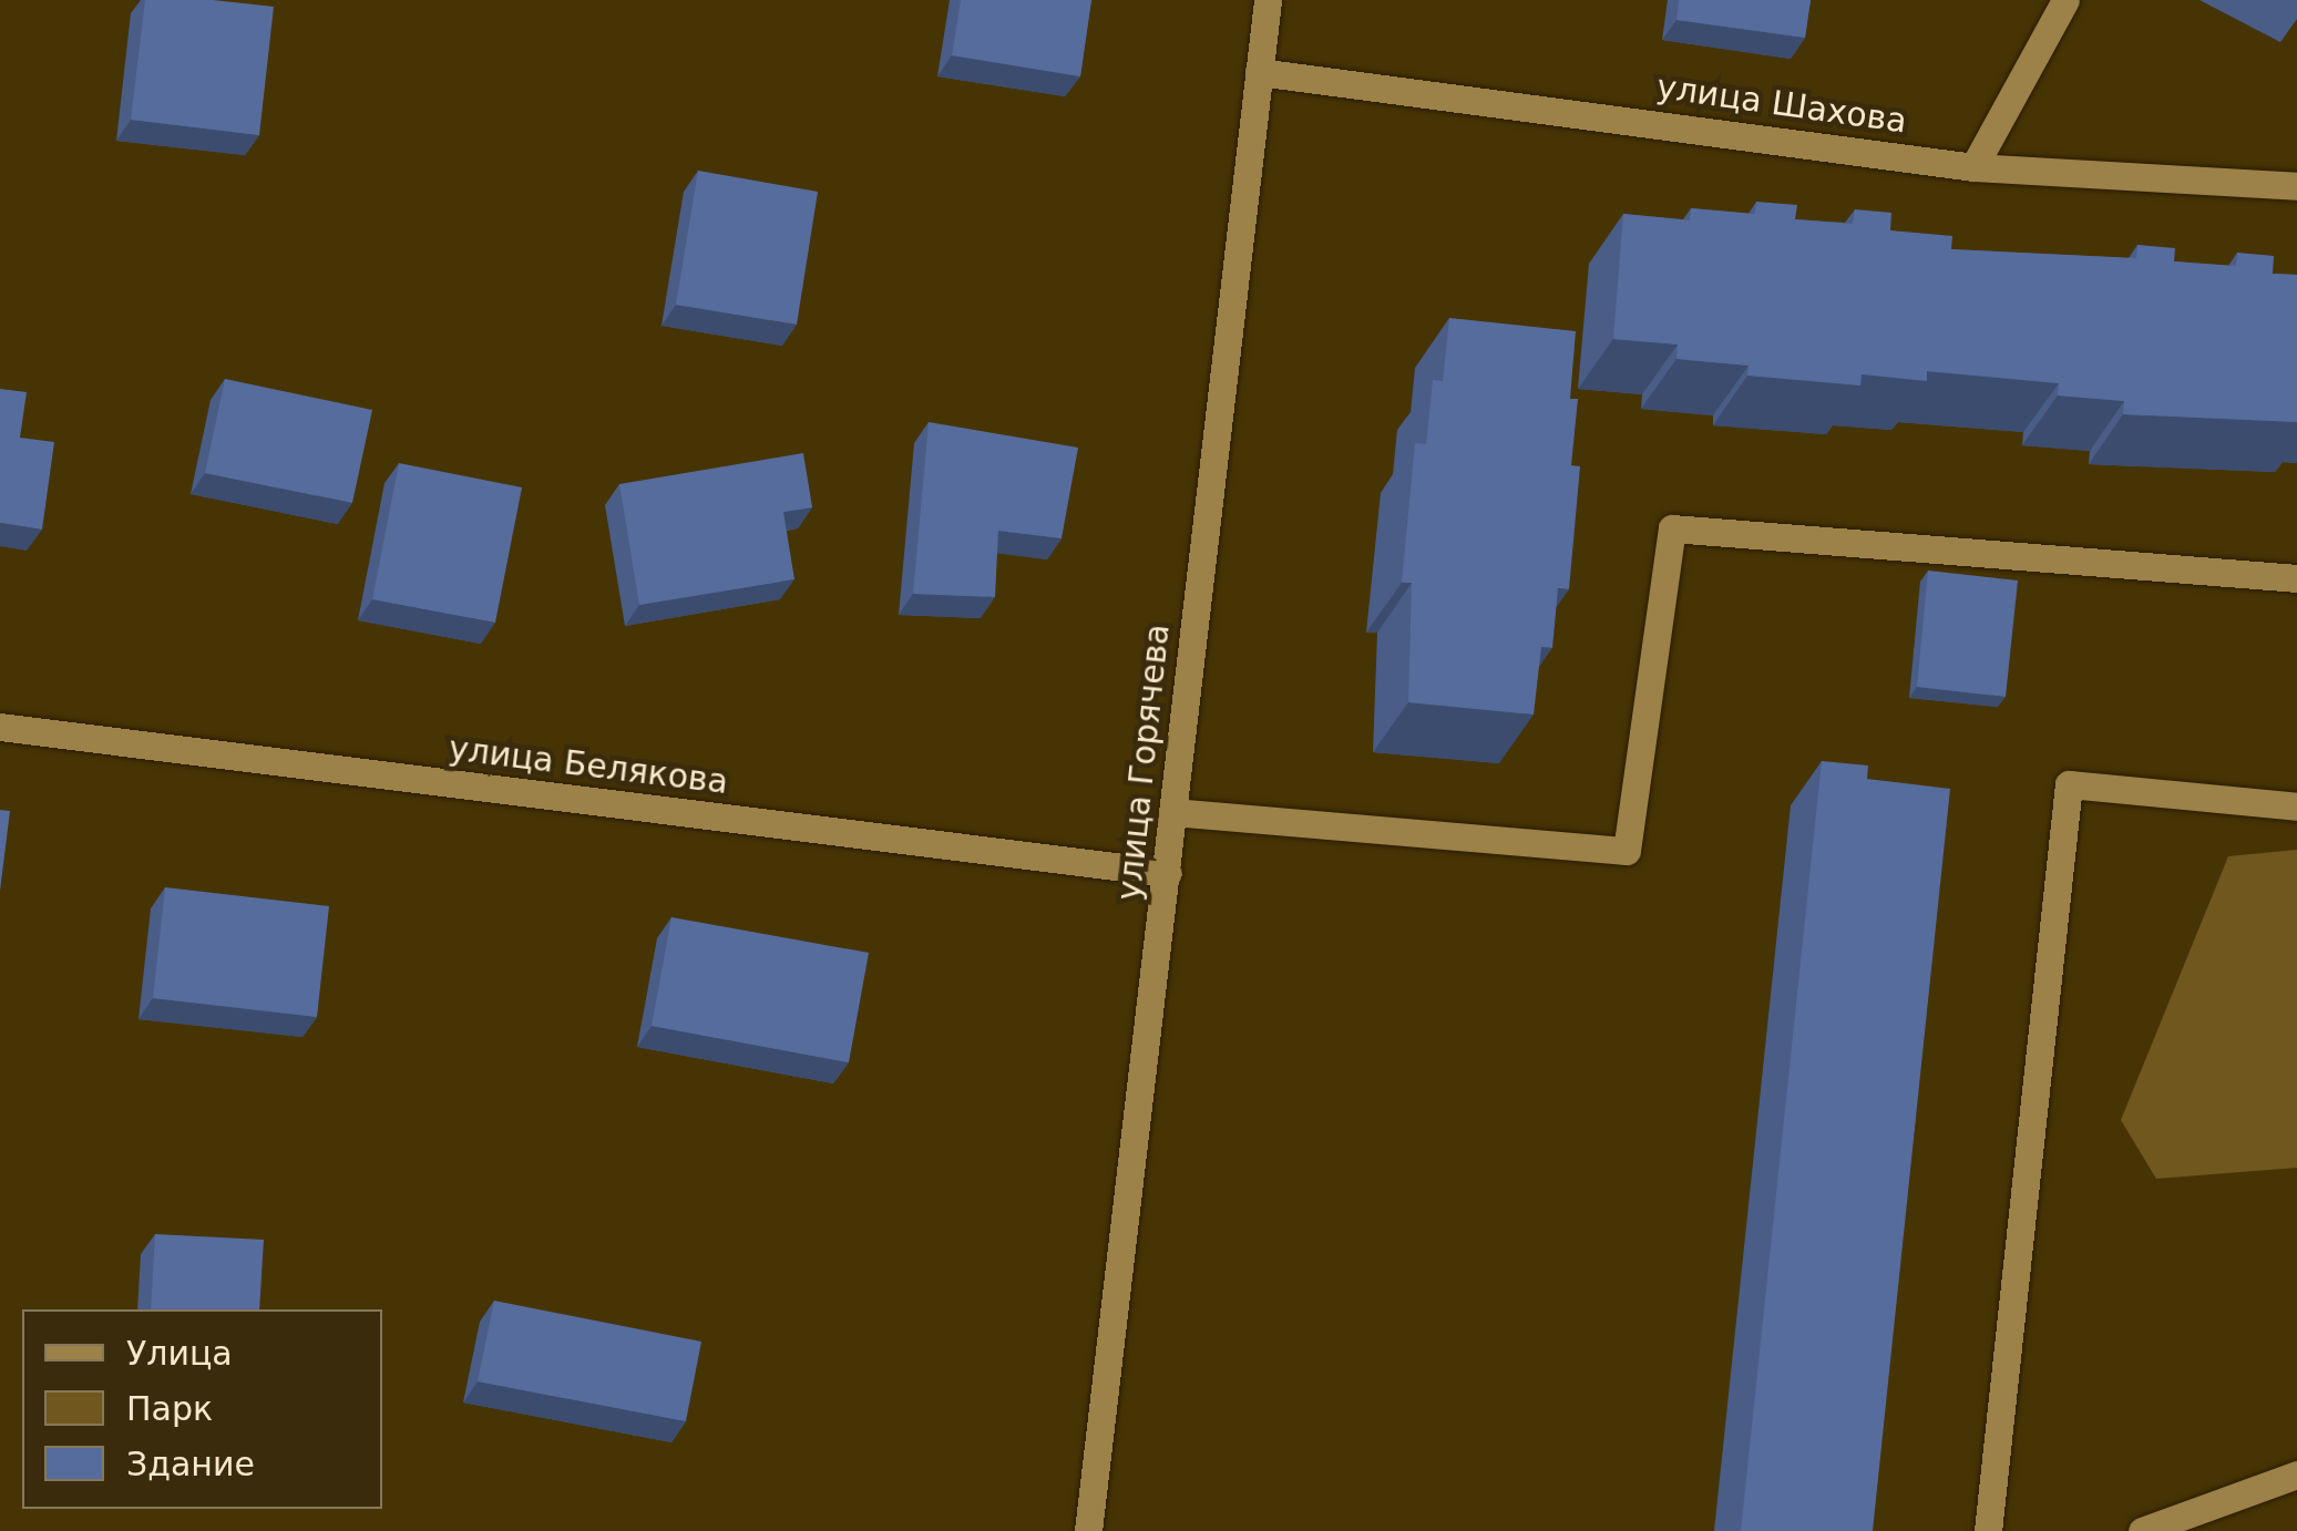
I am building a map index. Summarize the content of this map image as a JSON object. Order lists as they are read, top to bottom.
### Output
{
  "streets": {
    "street": ["улица Шахова", "улица Горячева", "улица Белякова"]
  },
  "crossings": [
    ["улица Шахова", "улица Горячева"],
    ["улица Горячева", "улица Белякова"]
  ],
  "legend": ["Улица", "Парк", "Здание"]
}
